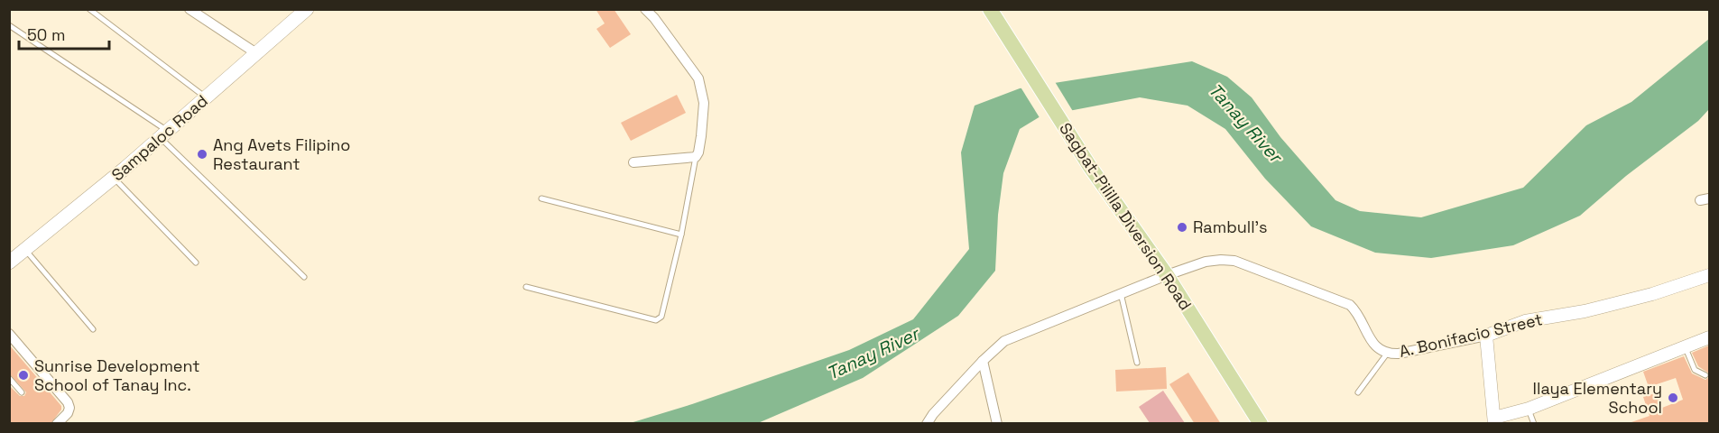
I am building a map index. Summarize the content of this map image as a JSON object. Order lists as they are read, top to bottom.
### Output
{
  "streets": {
    "main road": ["Sampaloc Road", "Sagbat-Pililla Diversion Road"],
    "street": ["A. Bonifacio Street"]
  },
  "crossings": [
    ["Sagbat-Pililla Diversion Road", "A. Bonifacio Street"]
  ],
  "water": ["Tanay River"],
  "places": [
    "Ang Avets Filipino Restaurant",
    "Rambull's",
    "Sunrise Development School of Tanay Inc.",
    "Ilaya Elementary School"
  ],
  "scale_bar": "50 m"
}
